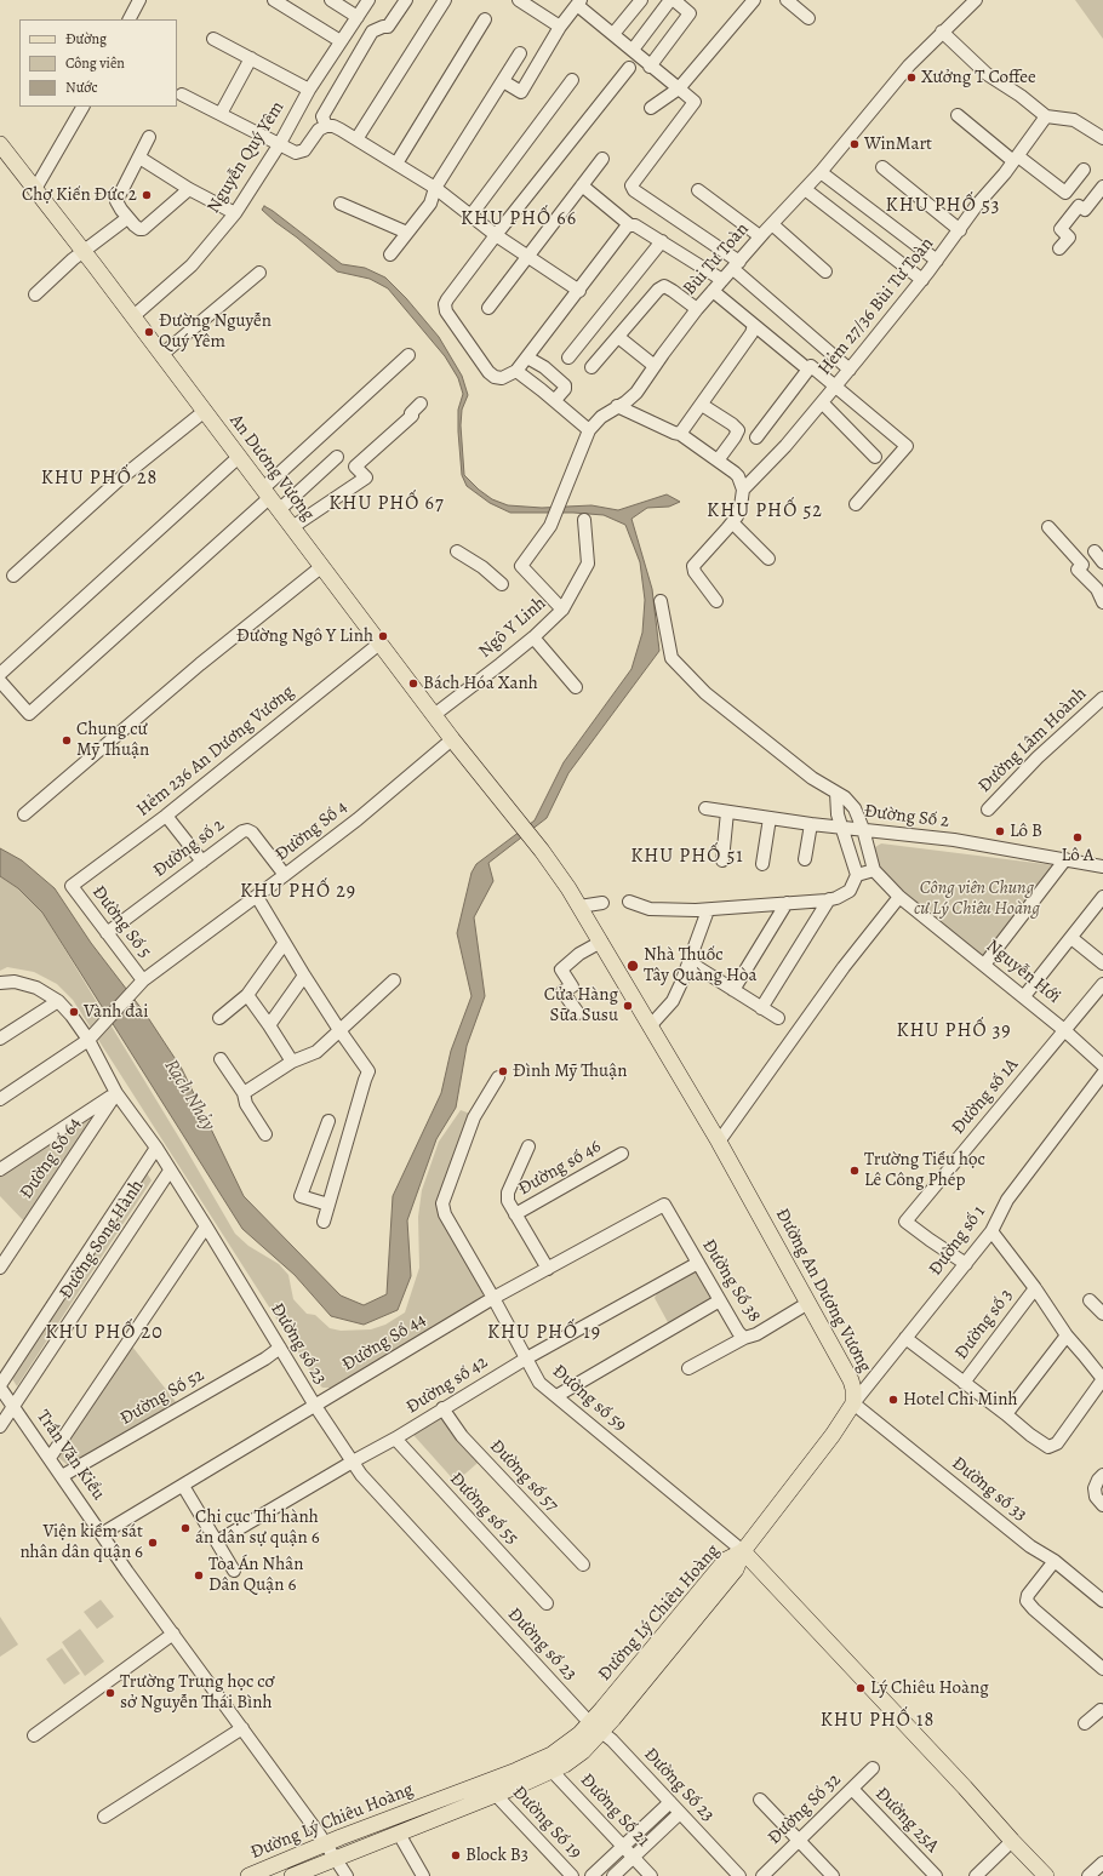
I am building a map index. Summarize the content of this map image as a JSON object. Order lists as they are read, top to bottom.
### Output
{
  "streets": {
    "main road": ["An Dương Vương", "Đường An Dương Vương", "Đường Lý Chiêu Hoàng"],
    "street": [
      "Nguyễn Quý Yêm",
      "Bùi Tư Toàn",
      "Hẻm 27/36 Bùi Tư Toàn",
      "Ngô Y Linh",
      "Đường Lâm Hoành",
      "Hẻm 236 An Dương Vương",
      "Đường Số 2",
      "Đường Số 4",
      "Đường số 2",
      "Đường Số 5",
      "Nguyễn Hới",
      "Đường số 1A",
      "Đường Số 64",
      "Đường số 46",
      "Đường Song Hành",
      "Đường số 1",
      "Đường Số 38",
      "Đường số 3",
      "Đường Số 44",
      "Đường số 23",
      "Đường số 42",
      "Đường Số 52",
      "Đường số 59",
      "Trần Văn Kiểu",
      "Đường số 57",
      "Đường số 33",
      "Đường số 55",
      "Đường Số 23",
      "Đường Số 32",
      "Đường Số 21",
      "Đường 25A",
      "Đường Số 19"
    ]
  },
  "crossings": [
    ["Nguyễn Quý Yêm", "An Dương Vương"],
    ["Bùi Tư Toàn", "Ngô Y Linh"],
    ["An Dương Vương", "Ngô Y Linh"],
    ["An Dương Vương", "Hẻm 236 An Dương Vương"],
    ["An Dương Vương", "Đường Số 4"],
    ["An Dương Vương", "Đường An Dương Vương"],
    ["Hẻm 236 An Dương Vương", "Đường Số 5"],
    ["Đường Số 2", "Nguyễn Hới"],
    ["Đường Số 4", "Đường số 2"],
    ["Đường Số 4", "Đường Số 5"],
    ["Đường Số 4", "Đường số 23"],
    ["Đường số 2", "Đường Số 5"],
    ["Nguyễn Hới", "Đường số 1A"],
    ["Đường số 1A", "Đường số 1"],
    ["Đường Số 64", "Đường số 23"],
    ["Đường Song Hành", "Đường số 23"],
    ["Đường Song Hành", "Trần Văn Kiểu"],
    ["Đường số 1", "Đường An Dương Vương"],
    ["Đường số 1", "Đường số 33"],
    ["Đường Số 38", "Đường An Dương Vương"],
    ["Đường Số 38", "Đường Số 44"],
    ["Đường Số 38", "Đường số 42"],
    ["Đường An Dương Vương", "Đường số 33"],
    ["Đường Số 44", "Đường số 23"],
    ["Đường Số 44", "Đường số 59"],
    ["Đường Số 44", "Trần Văn Kiểu"],
    ["Đường số 23", "Đường số 42"],
    ["Đường số 23", "Đường Số 52"],
    ["Đường số 23", "Đường Lý Chiêu Hoàng"],
    ["Đường số 23", "Đường Số 23"],
    ["Đường số 42", "Đường số 59"],
    ["Đường số 42", "Đường số 57"],
    ["Đường số 42", "Đường số 55"],
    ["Đường Số 52", "Trần Văn Kiểu"],
    ["Đường số 59", "Đường Lý Chiêu Hoàng"],
    ["Trần Văn Kiểu", "Đường Lý Chiêu Hoàng"],
    ["Đường Lý Chiêu Hoàng", "Đường Số 23"],
    ["Đường Lý Chiêu Hoàng", "Đường Số 21"],
    ["Đường Lý Chiêu Hoàng", "Đường Số 19"],
    ["Đường Số 32", "Đường 25A"]
  ],
  "districts": [
    "KHU PHỐ 53",
    "KHU PHỐ 66",
    "KHU PHỐ 28",
    "KHU PHỐ 67",
    "KHU PHỐ 52",
    "KHU PHỐ 51",
    "KHU PHỐ 29",
    "KHU PHỐ 39",
    "KHU PHỐ 20",
    "KHU PHỐ 19",
    "KHU PHỐ 18"
  ],
  "water": ["Rạch Nhảy"],
  "parks": ["Công viên Chung cư Lý Chiêu Hoàng"],
  "places": [
    "Xưởng T Coffee",
    "WinMart",
    "Chợ Kiến Đức 2",
    "Đường Nguyễn Quý Yêm",
    "Đường Ngô Y Linh",
    "Bách Hóa Xanh",
    "Chung cư Mỹ Thuận",
    "Lô B",
    "Lô A",
    "Nhà Thuốc Tây Quàng Hòa",
    "Cửa Hàng Sữa Susu",
    "Vành đai",
    "Đình Mỹ Thuận",
    "Trường Tiểu học Lê Công Phép",
    "Hotel Chi Minh",
    "Chi cục Thi hành án dân sự quận 6",
    "Viện kiểm sát nhân dân quận 6",
    "Tòa Án Nhân Dân Quận 6",
    "Lý Chiêu Hoàng",
    "Trường Trung học cơ sở Nguyễn Thái Bình",
    "Block B3"
  ],
  "legend": ["Đường", "Công viên", "Nước"]
}
